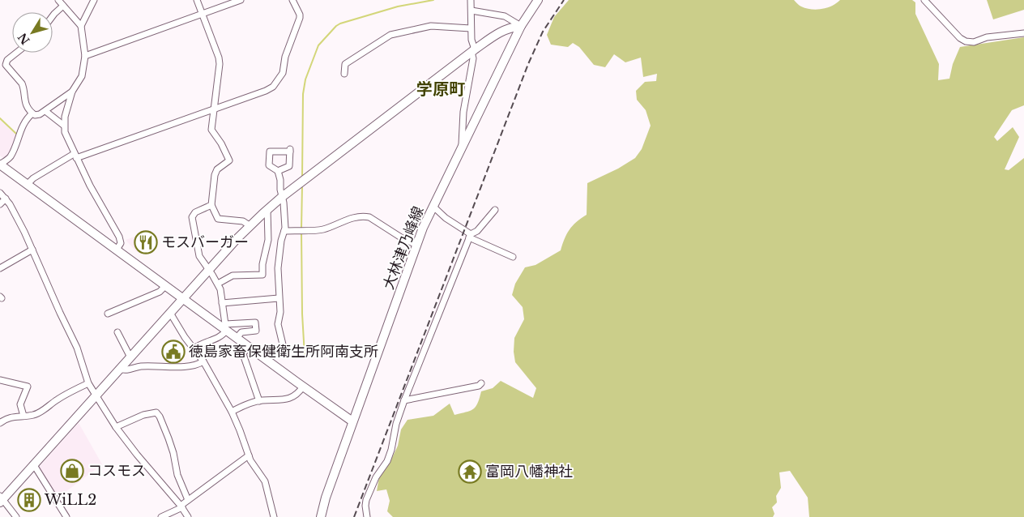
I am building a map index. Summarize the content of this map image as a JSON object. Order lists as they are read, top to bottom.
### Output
{
  "streets": {
    "street": ["大林津乃峰線"]
  },
  "districts": ["学原町"],
  "places": {
    "restaurant": ["モスバーガー"],
    "public building": ["徳島家畜保健衛生所阿南支所"],
    "shop": ["コスモス"],
    "temple": ["富岡八幡神社"],
    "building": ["WiLL2"]
  },
  "north": "bottom left"
}
